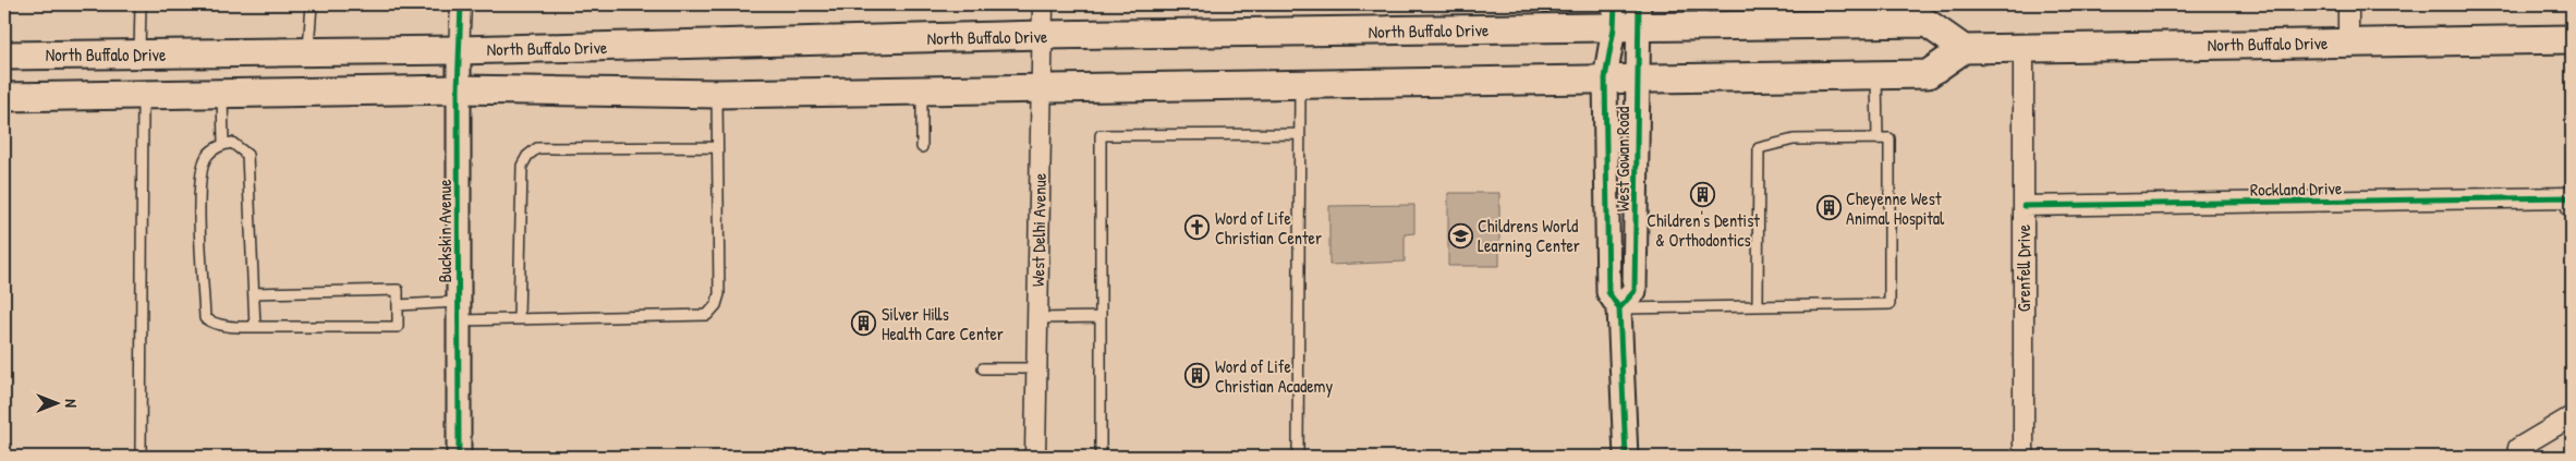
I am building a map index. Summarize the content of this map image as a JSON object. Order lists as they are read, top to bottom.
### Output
{
  "streets": {
    "main road": ["North Buffalo Drive"],
    "street": [
      "West Gowan Road",
      "Rockland Drive",
      "West Delhi Avenue",
      "Buckskin Avenue",
      "Grenfell Drive"
    ]
  },
  "crossings": [
    ["North Buffalo Drive", "West Gowan Road"],
    ["North Buffalo Drive", "West Delhi Avenue"],
    ["North Buffalo Drive", "Buckskin Avenue"],
    ["North Buffalo Drive", "Grenfell Drive"],
    ["Rockland Drive", "Grenfell Drive"]
  ],
  "places": {
    "building": [
      "Children's Dentist & Orthodontics",
      "Cheyenne West Animal Hospital",
      "Silver Hills Health Care Center",
      "Word of Life Christian Academy"
    ],
    "church": ["Word of Life Christian Center"],
    "school or university": ["Childrens World Learning Center"]
  },
  "north": "right"
}
